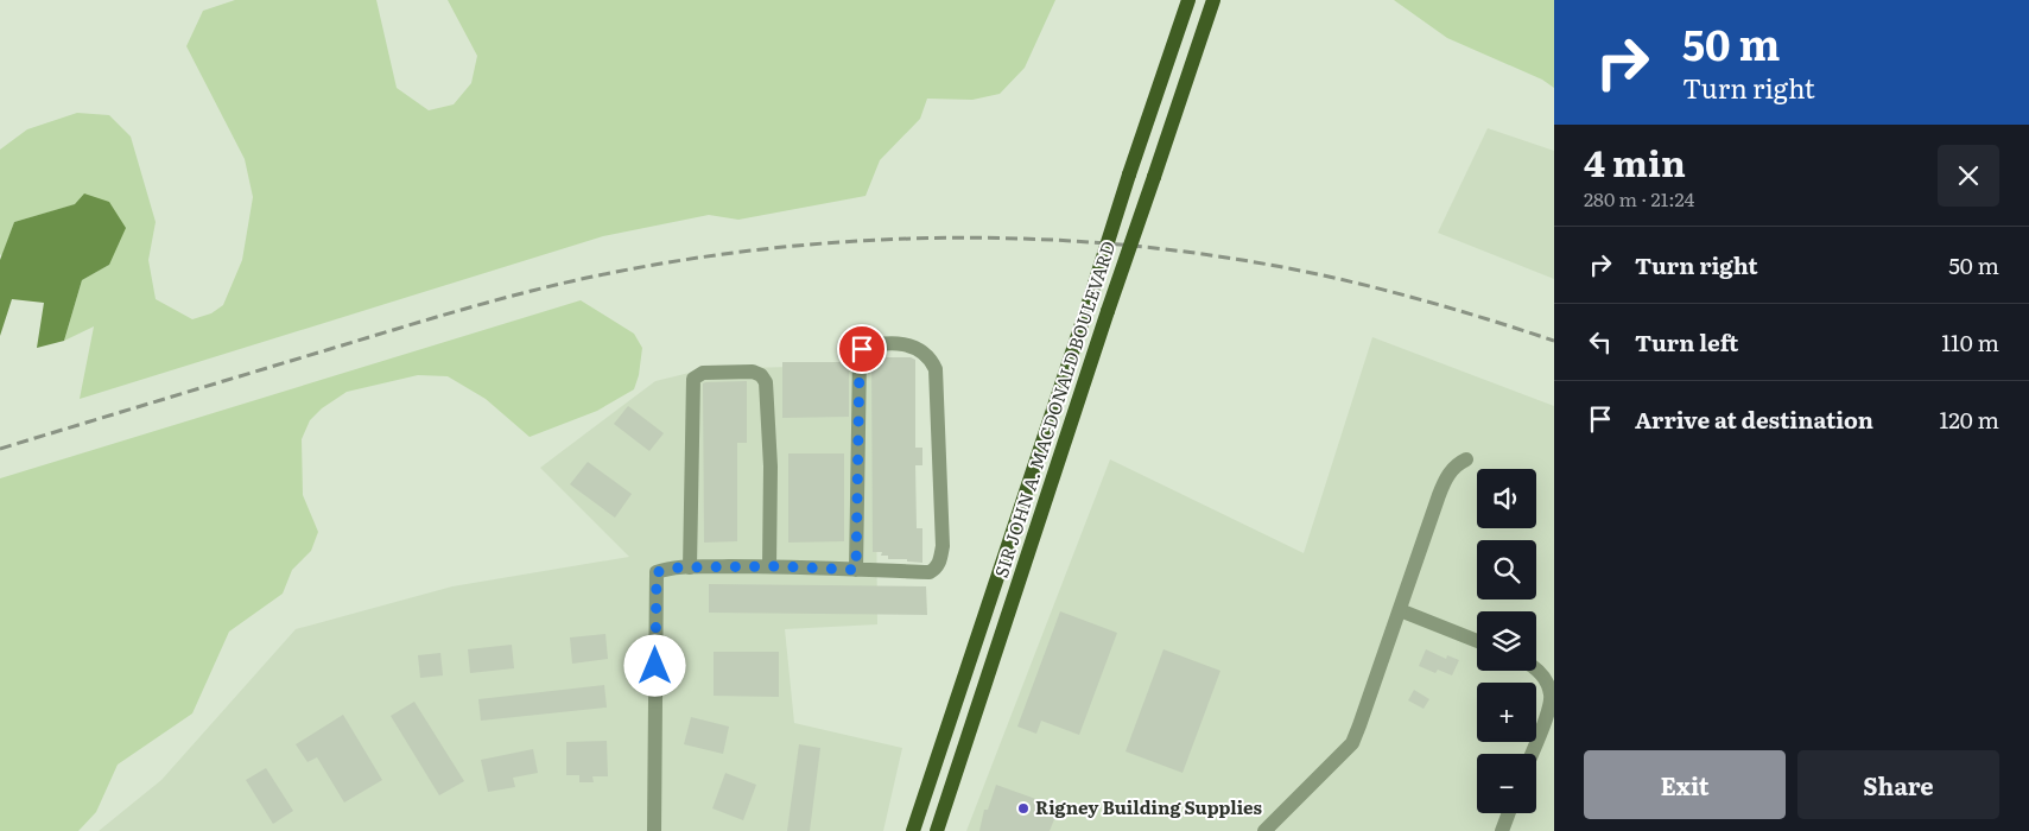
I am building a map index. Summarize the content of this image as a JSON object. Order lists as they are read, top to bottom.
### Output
{
  "streets": {
    "main road": ["SIR JOHN A. MACDONALD BOULEVARD"]
  },
  "places": ["Rigney Building Supplies"],
  "page": {
    "turn": ["50 m", "Turn right"],
    "heading": ["4 min", "280 m · 21:24"],
    "list": [
      {
        "name": "Turn right",
        "value": "50 m"
      },
      {
        "name": "Turn left",
        "value": "110 m"
      },
      {
        "name": "Arrive at destination",
        "value": "120 m"
      }
    ],
    "map_buttons": ["+", "−"],
    "buttons": ["Exit", "Share"]
  }
}
